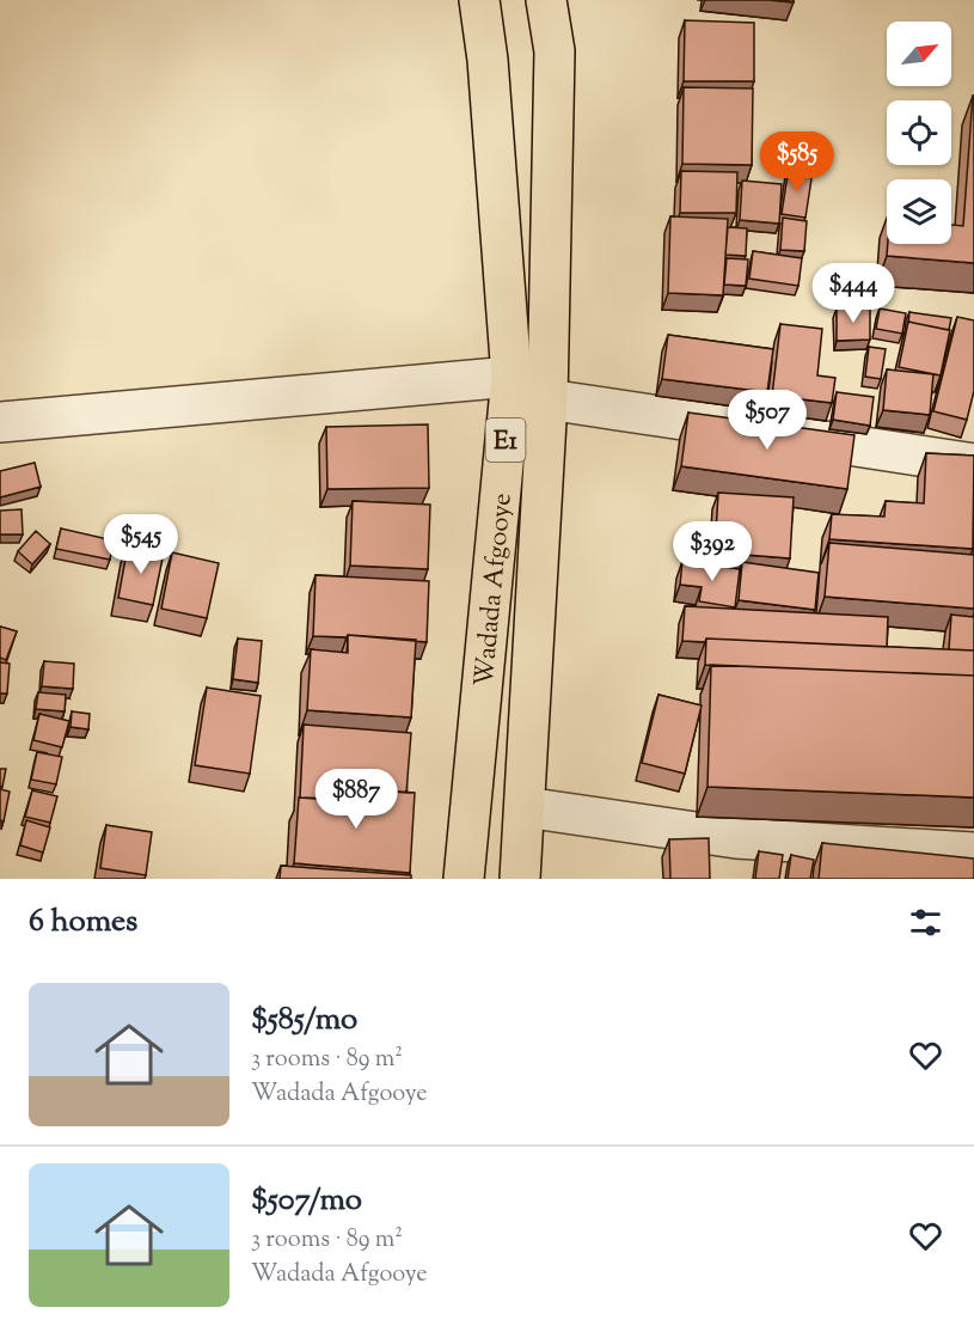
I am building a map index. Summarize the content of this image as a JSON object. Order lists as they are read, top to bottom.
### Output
{
  "streets": {
    "highway": ["E1", "Wadada Afgooye"]
  },
  "north": "top right",
  "page": {
    "price": [
      "$585",
      "$444",
      "$507",
      "$545",
      "$392",
      "$887"
    ],
    "heading": "6 homes",
    "list": [
      {
        "name": "$585/mo",
        "note": "3 rooms · 89 m² · Wadada Afgooye"
      },
      {
        "name": "$507/mo",
        "note": "3 rooms · 89 m² · Wadada Afgooye"
      }
    ]
  }
}
